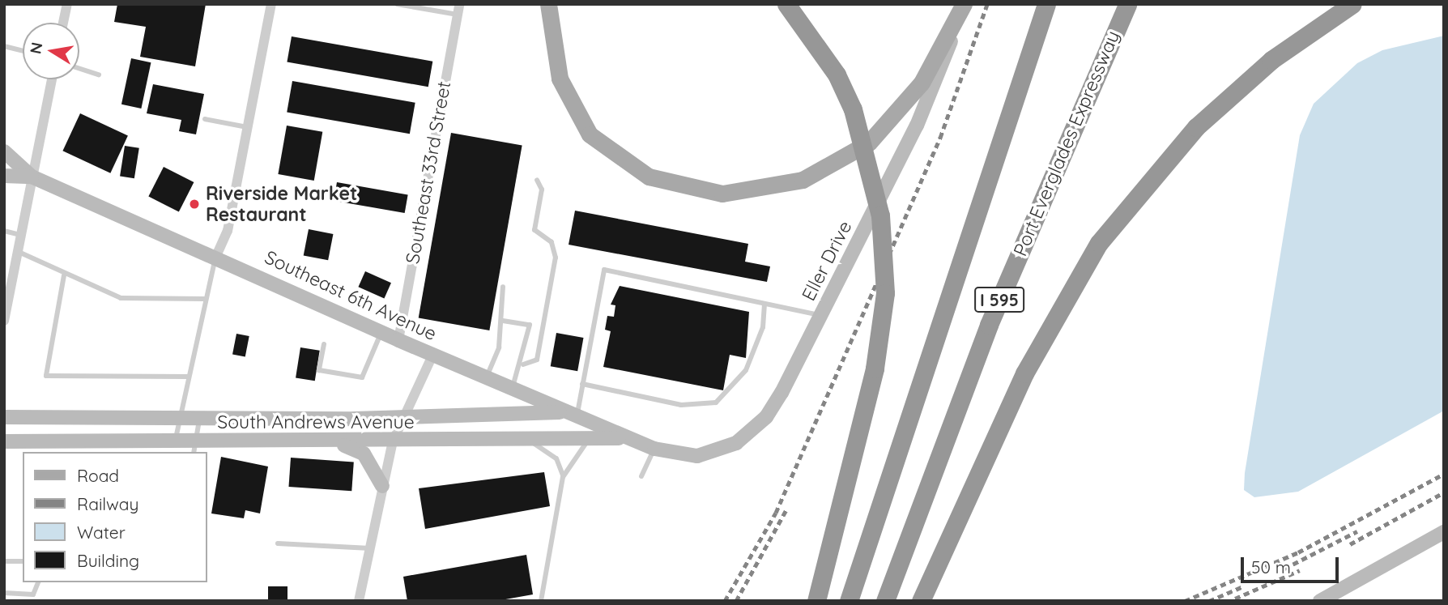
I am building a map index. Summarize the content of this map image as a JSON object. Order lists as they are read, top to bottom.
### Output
{
  "streets": {
    "highway": ["Port Everglades Expressway", "I 595"],
    "street": [
      "Southeast 33rd Street",
      "Eller Drive",
      "Southeast 6th Avenue",
      "South Andrews Avenue"
    ]
  },
  "crossings": [
    ["Southeast 33rd Street", "Southeast 6th Avenue"],
    ["Eller Drive", "Southeast 6th Avenue"],
    ["Southeast 6th Avenue", "South Andrews Avenue"]
  ],
  "places": ["Riverside Market Restaurant"],
  "legend": [
    "Road",
    "Railway",
    "Water",
    "Building"
  ],
  "scale_bar": "50 m",
  "north": "left"
}
